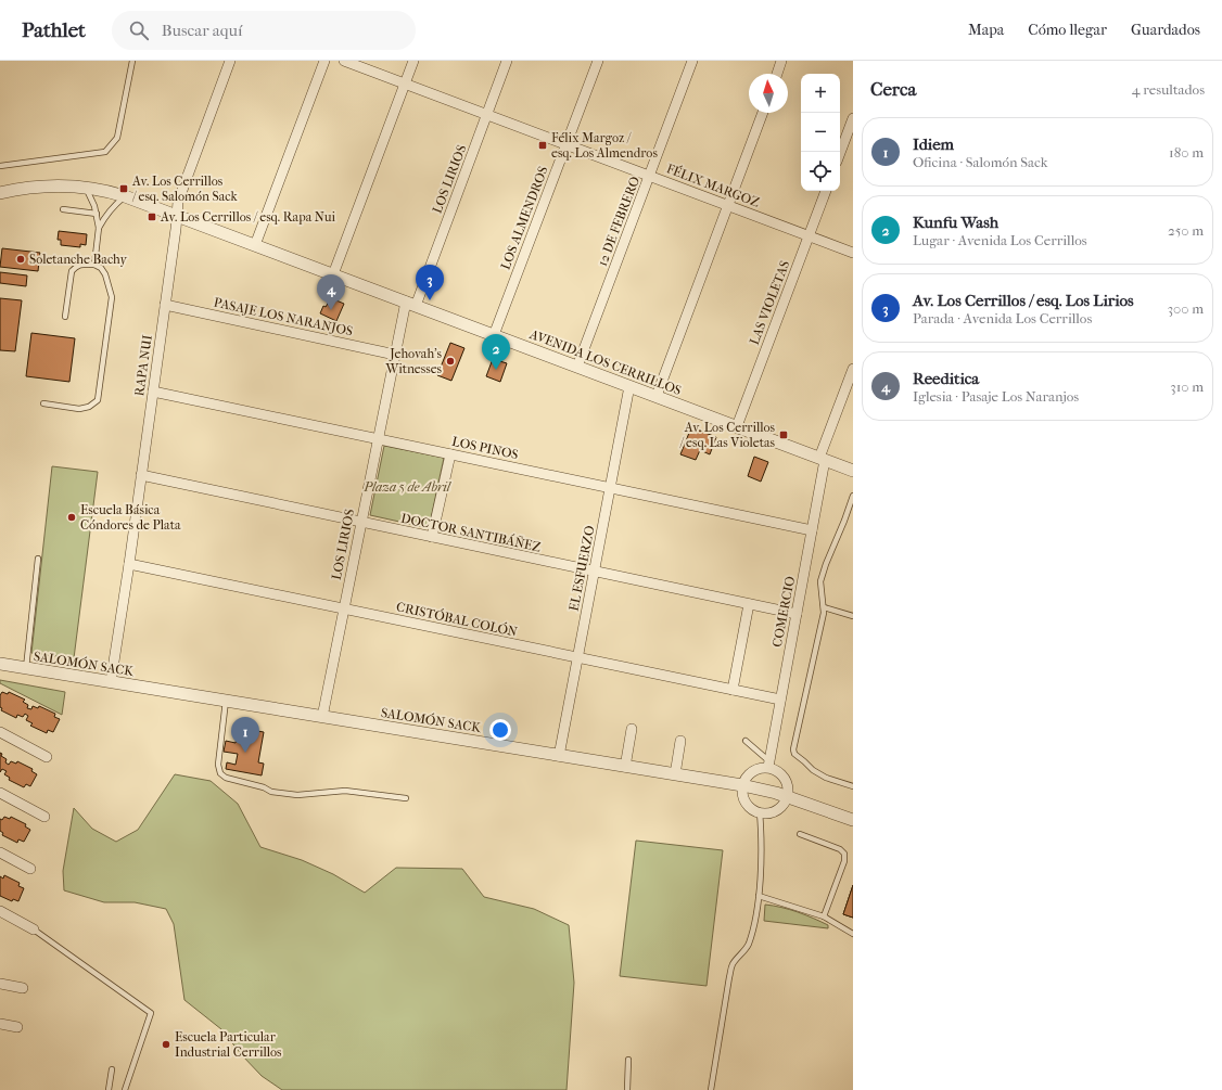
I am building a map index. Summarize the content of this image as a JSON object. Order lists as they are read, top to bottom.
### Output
{
  "streets": {
    "street": [
      "LOS LIRIOS",
      "FÉLIX MARGOZ",
      "LOS ALMENDROS",
      "12 DE FEBRERO",
      "LAS VIOLETAS",
      "PASAJE LOS NARANJOS",
      "AVENIDA LOS CERRILLOS",
      "RAPA NUI",
      "LOS PINOS",
      "DOCTOR SANTIBÁÑEZ",
      "EL ESFUERZO",
      "COMERCIO",
      "CRISTÓBAL COLÓN",
      "SALOMÓN SACK"
    ]
  },
  "crossings": [
    ["LOS LIRIOS", "FÉLIX MARGOZ"],
    ["LOS LIRIOS", "PASAJE LOS NARANJOS"],
    ["LOS LIRIOS", "AVENIDA LOS CERRILLOS"],
    ["LOS LIRIOS", "LOS PINOS"],
    ["LOS LIRIOS", "DOCTOR SANTIBÁÑEZ"],
    ["LOS LIRIOS", "CRISTÓBAL COLÓN"],
    ["LOS LIRIOS", "SALOMÓN SACK"],
    ["FÉLIX MARGOZ", "LOS ALMENDROS"],
    ["FÉLIX MARGOZ", "12 DE FEBRERO"],
    ["FÉLIX MARGOZ", "LAS VIOLETAS"],
    ["LOS ALMENDROS", "AVENIDA LOS CERRILLOS"],
    ["12 DE FEBRERO", "AVENIDA LOS CERRILLOS"],
    ["LAS VIOLETAS", "AVENIDA LOS CERRILLOS"],
    ["PASAJE LOS NARANJOS", "RAPA NUI"],
    ["AVENIDA LOS CERRILLOS", "RAPA NUI"],
    ["AVENIDA LOS CERRILLOS", "EL ESFUERZO"],
    ["AVENIDA LOS CERRILLOS", "COMERCIO"],
    ["RAPA NUI", "LOS PINOS"],
    ["RAPA NUI", "DOCTOR SANTIBÁÑEZ"],
    ["RAPA NUI", "CRISTÓBAL COLÓN"],
    ["RAPA NUI", "SALOMÓN SACK"],
    ["LOS PINOS", "EL ESFUERZO"],
    ["LOS PINOS", "COMERCIO"],
    ["DOCTOR SANTIBÁÑEZ", "EL ESFUERZO"],
    ["DOCTOR SANTIBÁÑEZ", "COMERCIO"],
    ["EL ESFUERZO", "CRISTÓBAL COLÓN"],
    ["EL ESFUERZO", "SALOMÓN SACK"],
    ["COMERCIO", "CRISTÓBAL COLÓN"]
  ],
  "parks": ["Plaza 5 de Abril"],
  "places": {
    "transit": [
      "Félix Margoz / esq. Los Almendros",
      "Av. Los Cerrillos / esq. Salomón Sack",
      "Av. Los Cerrillos / esq. Rapa Nui",
      "Av. Los Cerrillos / esq. Las Violetas"
    ],
    "other": [
      "Soletanche Bachy",
      "Jehovah's Witnesses",
      "Escuela Básica Cóndores de Plata",
      "Escuela Particular Industrial Cerrillos"
    ]
  },
  "north": "top",
  "page": {
    "header": "Pathlet",
    "search": "Buscar aquí",
    "nav": ["Mapa", "Cómo llegar", "Guardados"],
    "heading": ["Cerca", "4 resultados"],
    "map_buttons": ["+", "−"],
    "list": [
      {
        "mark": "1",
        "name": "Idiem",
        "note": "Oficina · Salomón Sack",
        "value": "180 m"
      },
      {
        "mark": "2",
        "name": "Kunfu Wash",
        "note": "Lugar · Avenida Los Cerrillos",
        "value": "250 m"
      },
      {
        "mark": "3",
        "name": "Av. Los Cerrillos / esq. Los Lirios",
        "note": "Parada · Avenida Los Cerrillos",
        "value": "300 m"
      },
      {
        "mark": "4",
        "name": "Reeditica",
        "note": "Iglesia · Pasaje Los Naranjos",
        "value": "310 m"
      }
    ],
    "pins": [
      "3",
      "4",
      "2",
      "1"
    ]
  }
}
